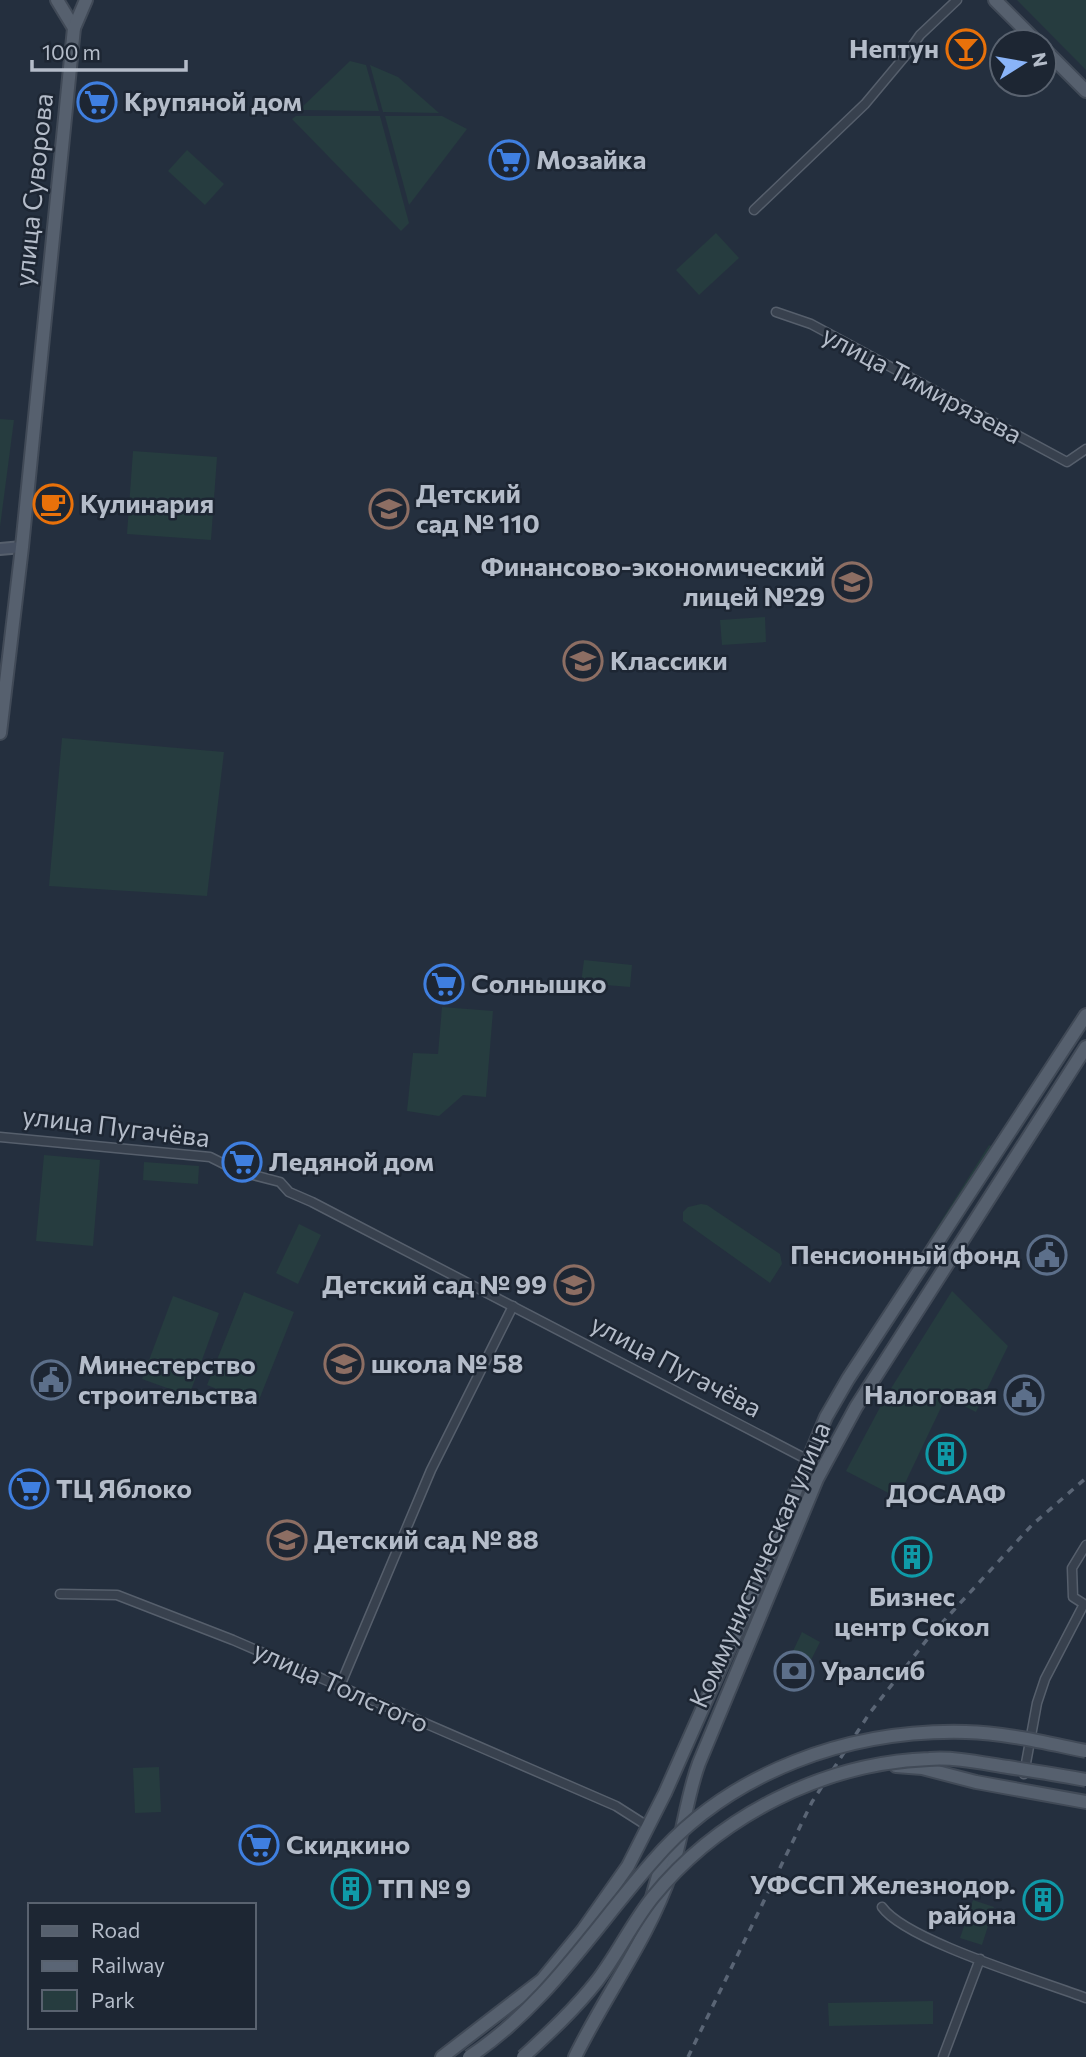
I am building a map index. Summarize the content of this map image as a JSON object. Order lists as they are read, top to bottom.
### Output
{
  "streets": {
    "main road": ["улица Суворова", "улица Пугачёва", "Коммунистическая улица"],
    "street": ["улица Тимирязева", "улица Толстого"]
  },
  "crossings": [
    ["улица Пугачёва", "Коммунистическая улица"],
    ["Коммунистическая улица", "улица Толстого"]
  ],
  "places": {
    "bar": ["Нептун"],
    "supermarket": [
      "Крупяной дом",
      "Мозайка",
      "Солнышко",
      "Ледяной дом",
      "ТЦ Яблоко",
      "Скидкино"
    ],
    "cafe": ["Кулинария"],
    "school or university": [
      "Детский сад № 110",
      "Финансово-экономический лицей №29",
      "Классики",
      "Детский сад № 99",
      "школа № 58",
      "Детский сад № 88"
    ],
    "public building": ["Пенсионный фонд", "Минестерство строительства", "Налоговая"],
    "building": [
      "ДОСААФ",
      "Бизнес центр Сокол",
      "ТП № 9",
      "УФССП Железнодор. района"
    ],
    "bank": ["Уралсиб"]
  },
  "legend": ["Road", "Railway", "Park"],
  "scale_bar": "100 m",
  "north": "right"
}
